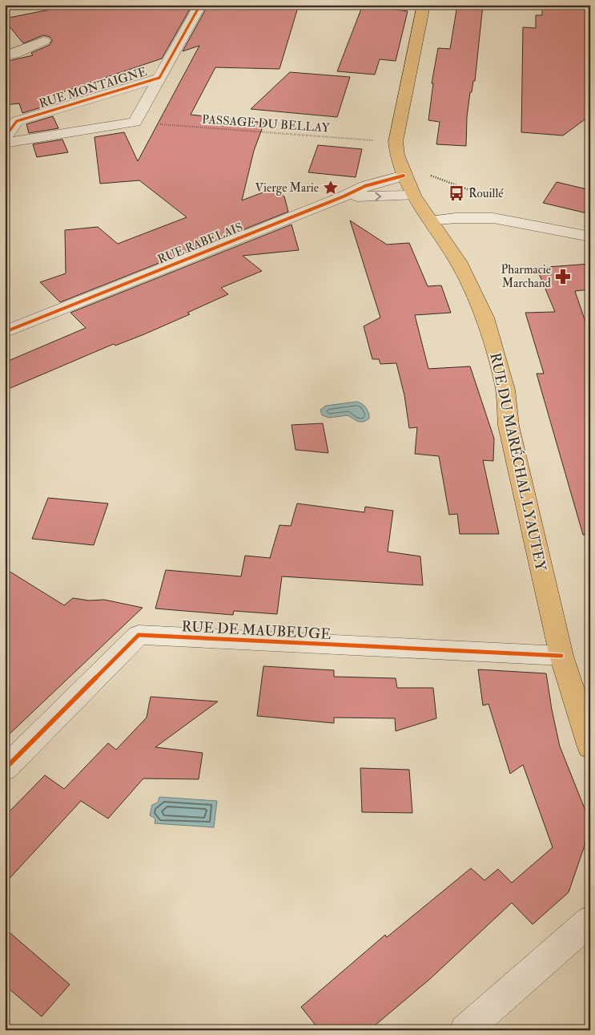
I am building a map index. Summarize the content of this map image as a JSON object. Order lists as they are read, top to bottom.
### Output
{
  "streets": {
    "main road": ["RUE DU MARÉCHAL LYAUTEY"],
    "street": ["RUE MONTAIGNE", "RUE RABELAIS", "RUE DE MAUBEUGE"],
    "path": ["PASSAGE DU BELLAY"]
  },
  "crossings": [
    ["PASSAGE DU BELLAY", "RUE DU MARÉCHAL LYAUTEY"],
    ["RUE RABELAIS", "RUE DU MARÉCHAL LYAUTEY"],
    ["RUE DU MARÉCHAL LYAUTEY", "RUE DE MAUBEUGE"]
  ],
  "places": {
    "place": ["Vierge Marie"],
    "bus stop": ["Rouillé"],
    "pharmacy": ["Pharmacie Marchand"]
  }
}
